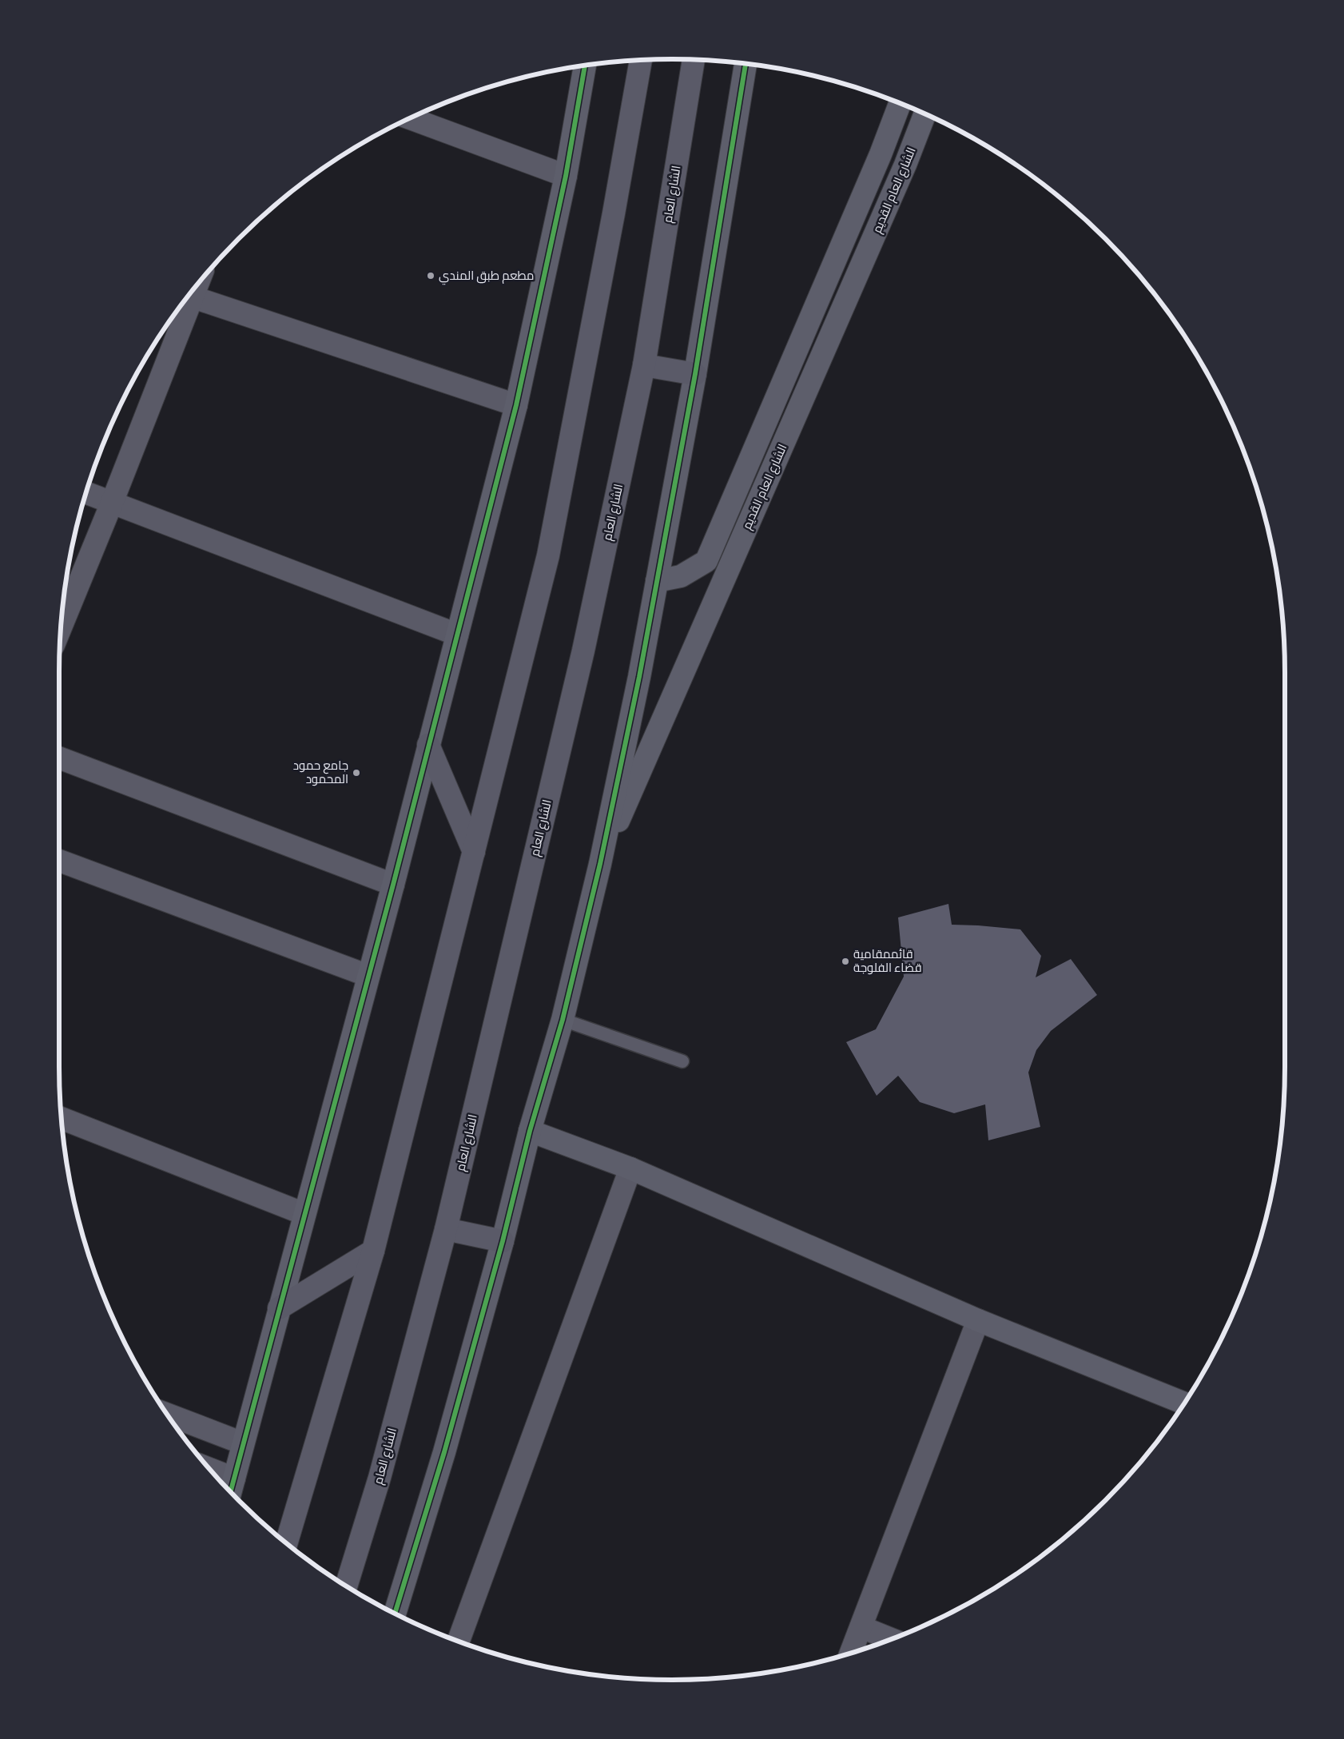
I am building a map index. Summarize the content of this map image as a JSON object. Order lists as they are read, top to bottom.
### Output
{
  "streets": {
    "main road": ["الشارع العام"],
    "street": ["الشارع العام القديم"]
  },
  "places": ["مطعم طبق المندي", "جامع حمود المحمود", "قائممقامية قضاء الفلوجة"]
}
